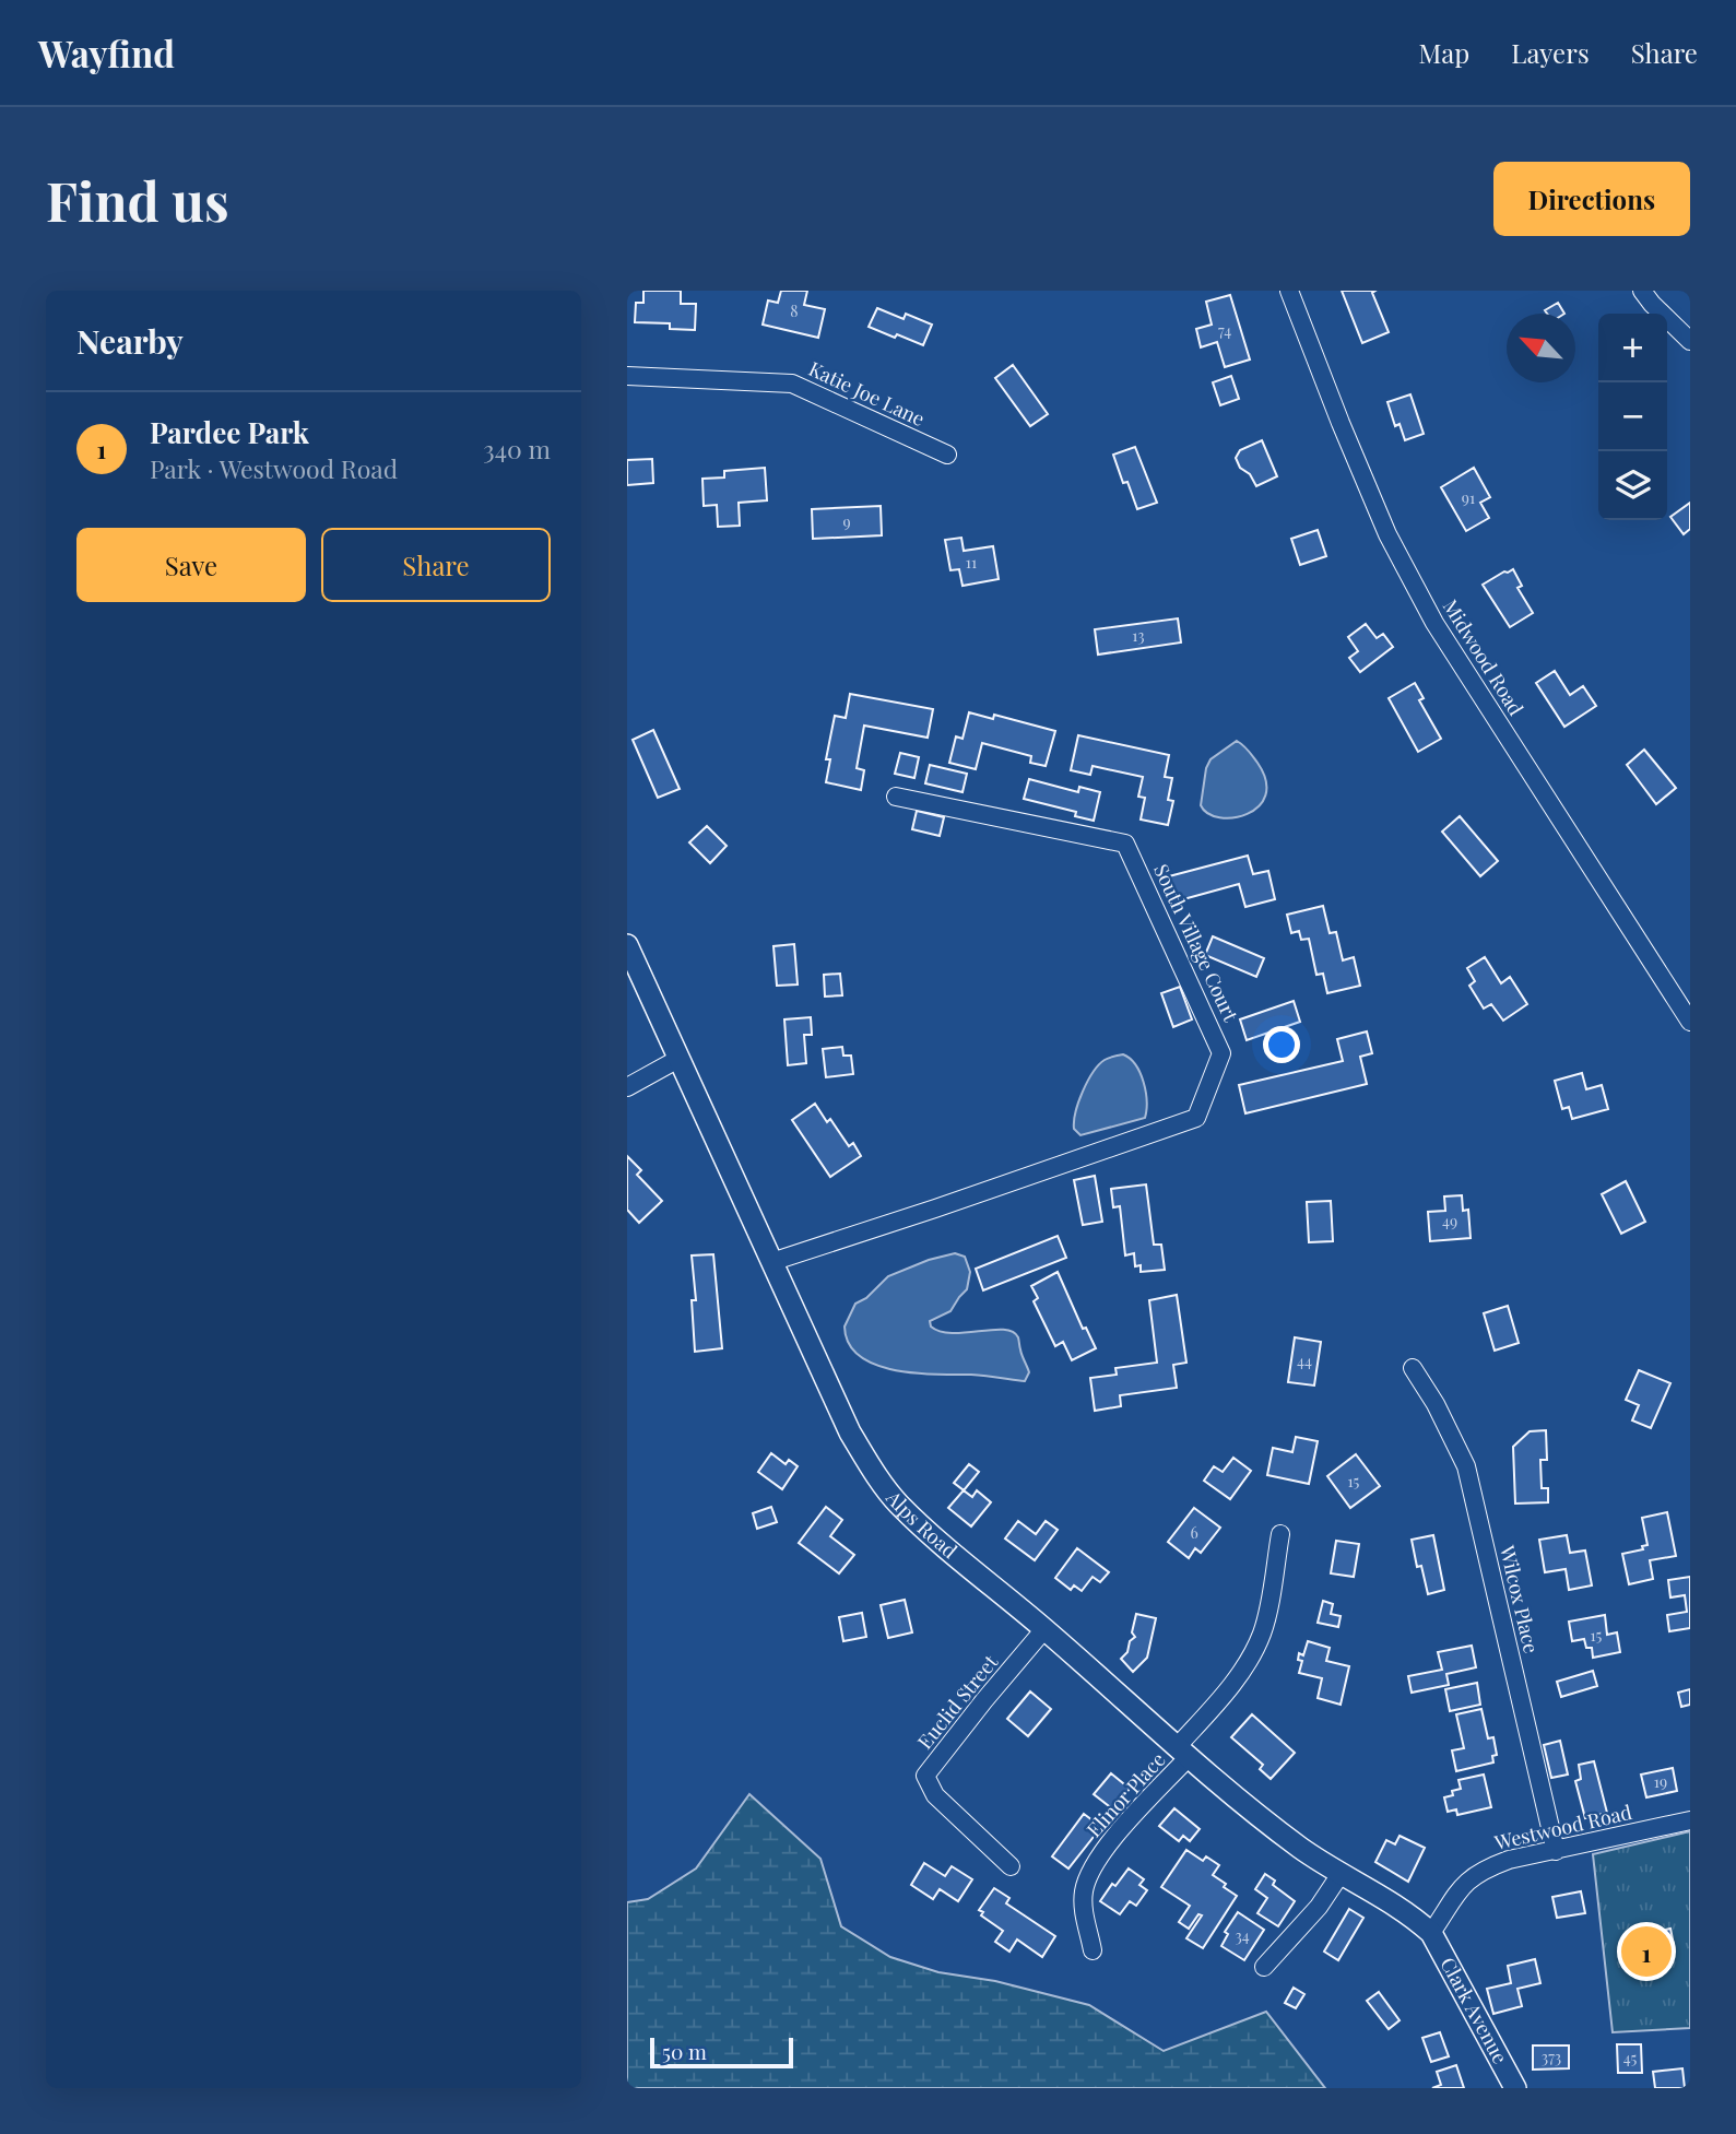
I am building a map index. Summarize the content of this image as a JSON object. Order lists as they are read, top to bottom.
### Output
{
  "streets": {
    "street": [
      "Katie Joe Lane",
      "Midwood Road",
      "South Village Court",
      "Alps Road",
      "Wilcox Place",
      "Euclid Street",
      "Elinor Place",
      "Westwood Road",
      "Clark Avenue"
    ]
  },
  "crossings": [
    ["South Village Court", "Alps Road"],
    ["Alps Road", "Euclid Street"],
    ["Alps Road", "Elinor Place"],
    ["Alps Road", "Westwood Road"],
    ["Alps Road", "Clark Avenue"],
    ["Wilcox Place", "Westwood Road"],
    ["Westwood Road", "Clark Avenue"]
  ],
  "house_numbers": [
    "8",
    "74",
    "91",
    "9",
    "11",
    "13",
    "49",
    "44",
    "15",
    "6",
    "15",
    "19",
    "34",
    "373",
    "45"
  ],
  "scale_bar": "50 m",
  "north": "top left",
  "page": {
    "header": "Wayfind",
    "nav": ["Map", "Layers", "Share"],
    "buttons": [
      "Directions",
      ["Save", "Share"]
    ],
    "title": "Find us",
    "heading": "Nearby",
    "map_buttons": ["+", "−"],
    "list": [
      {
        "mark": "1",
        "name": "Pardee Park",
        "note": "Park · Westwood Road",
        "value": "340 m"
      }
    ],
    "pins": "1",
    "scale": "50 m"
  }
}
